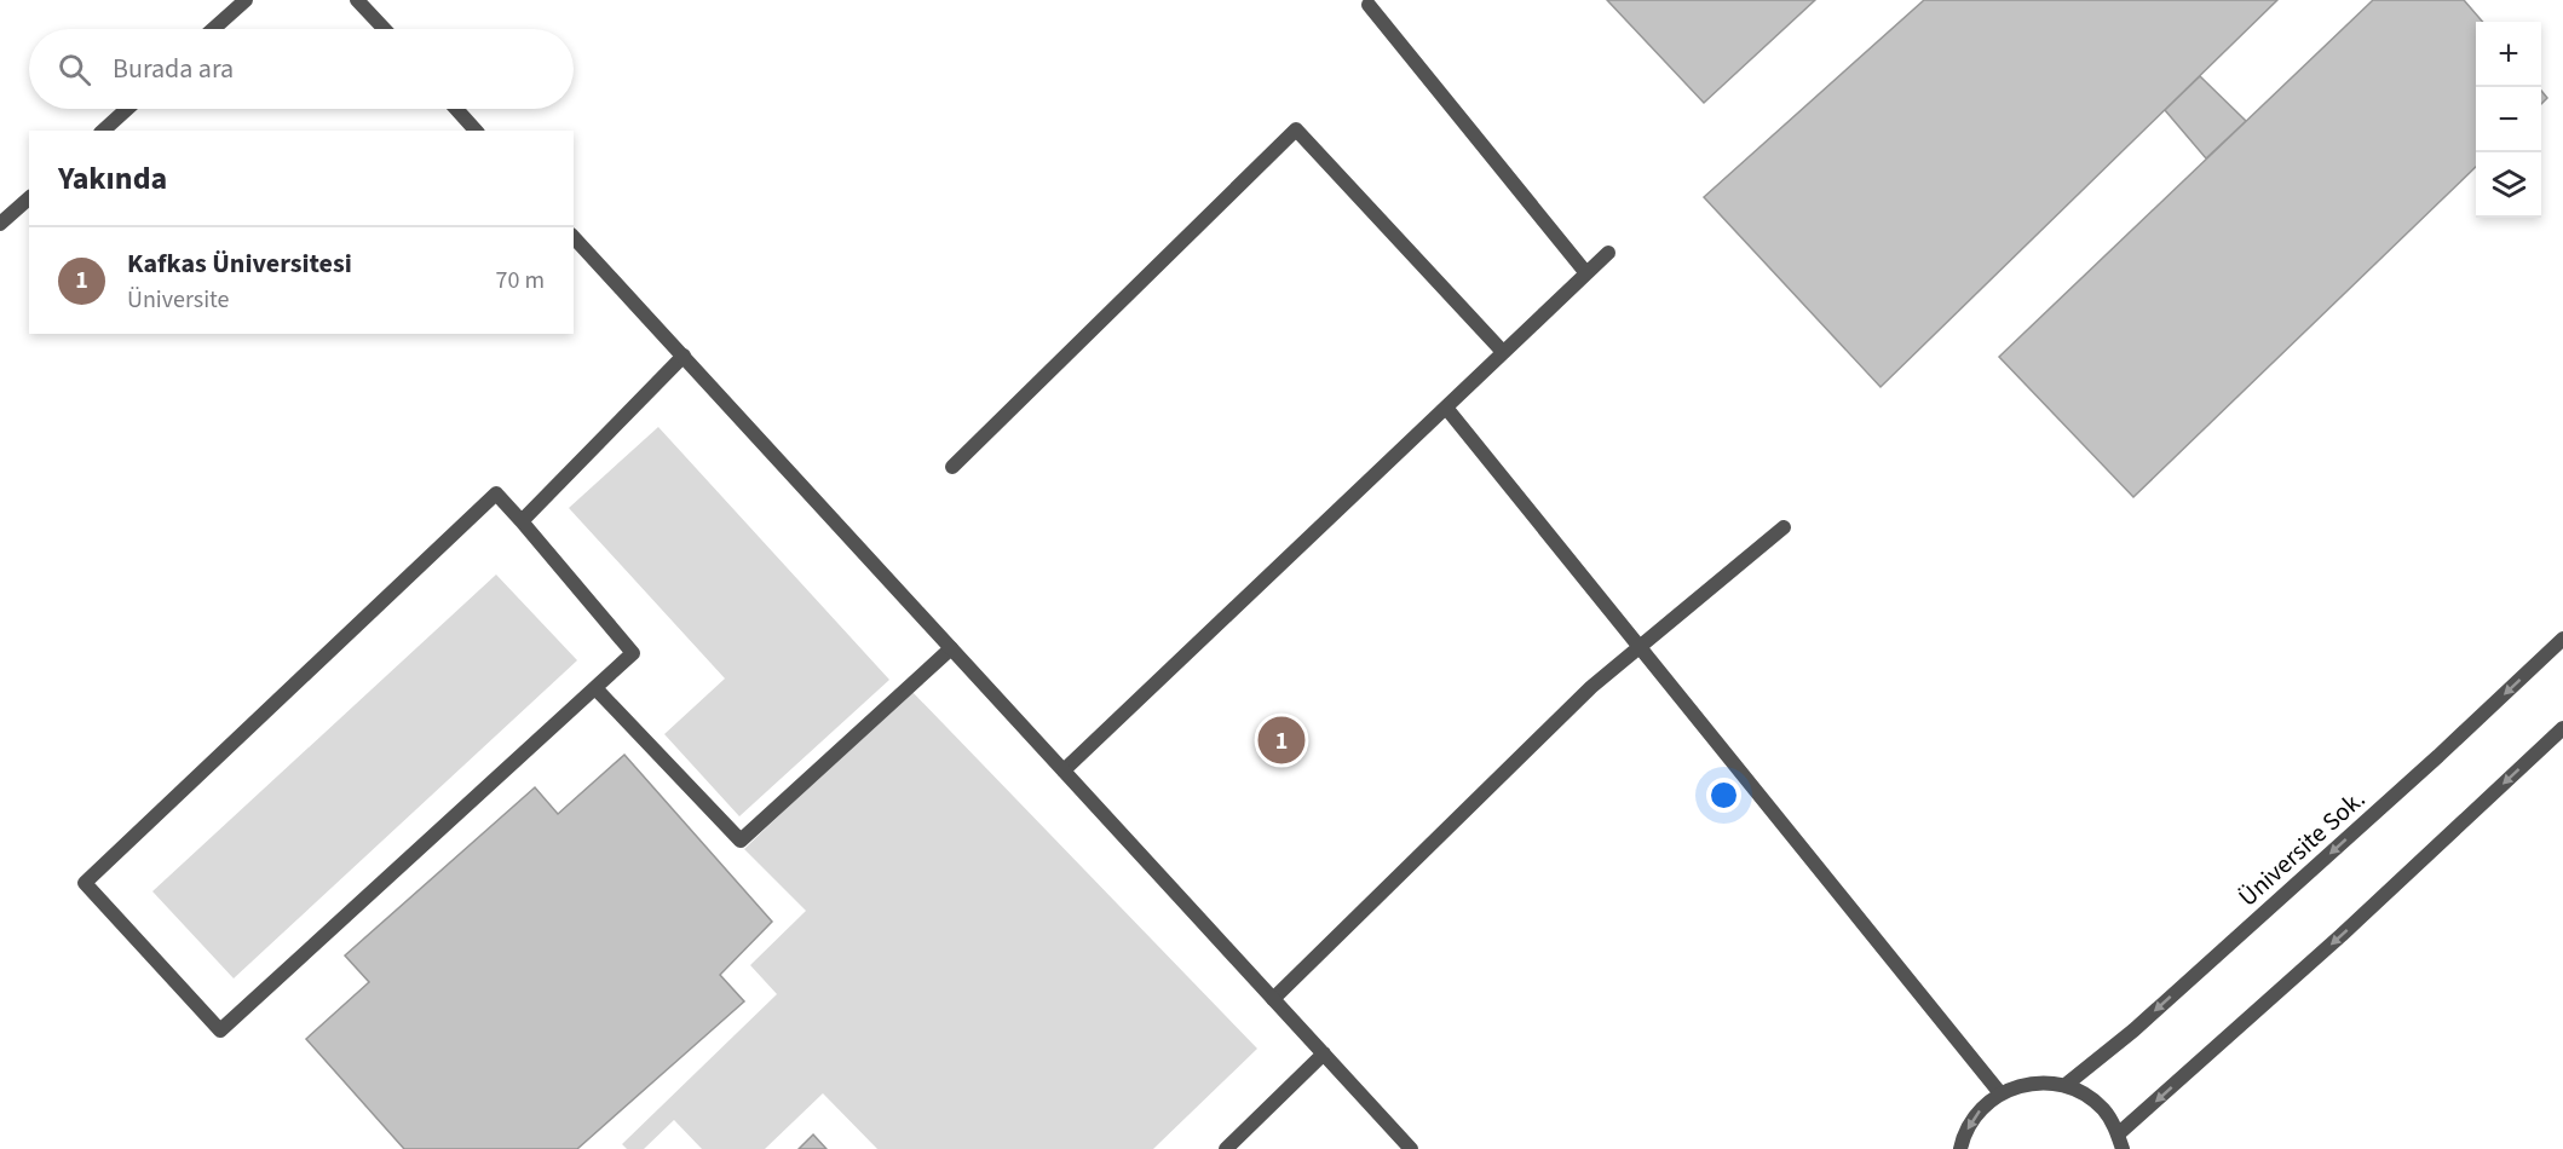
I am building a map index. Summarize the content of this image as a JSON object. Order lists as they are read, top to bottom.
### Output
{
  "streets": {
    "street": ["Üniversite Sok."]
  },
  "page": {
    "map_buttons": ["+", "−"],
    "search": "Burada ara",
    "heading": "Yakında",
    "list": [
      {
        "mark": "1",
        "name": "Kafkas Üniversitesi",
        "note": "Üniversite",
        "value": "70 m"
      }
    ],
    "pins": "1"
  }
}
